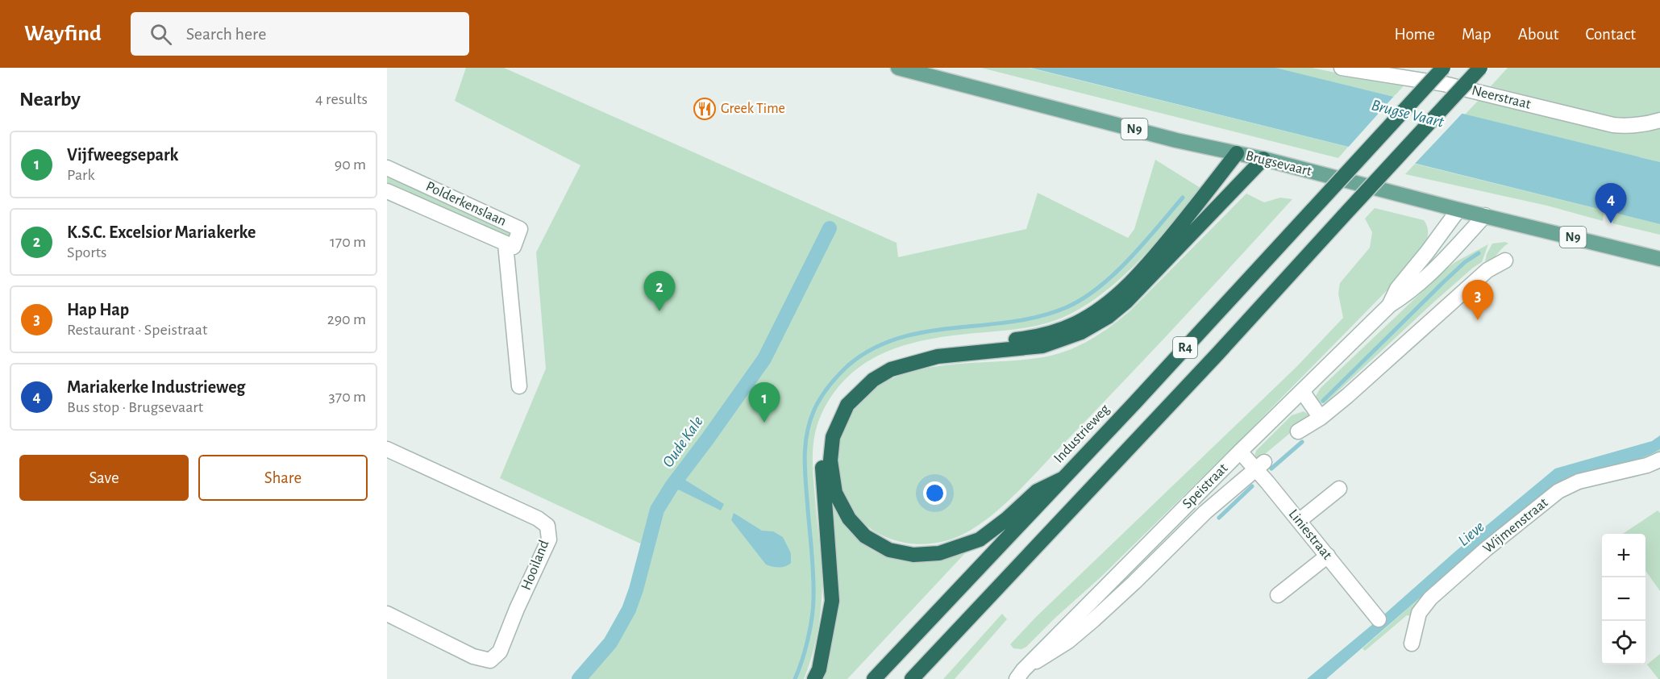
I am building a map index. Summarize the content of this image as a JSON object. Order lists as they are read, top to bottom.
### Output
{
  "streets": {
    "highway": ["R4", "Industrieweg"],
    "main road": ["N9", "Brugsevaart"],
    "street": [
      "Neerstraat",
      "Polderkenslaan",
      "Speistraat",
      "Wijmenstraat",
      "Liniestraat",
      "Hooiland"
    ]
  },
  "crossings": [
    ["Brugsevaart", "Speistraat"],
    ["Speistraat", "Liniestraat"]
  ],
  "water": ["Brugse Vaart", "Oude Kale", "Lieve"],
  "places": {
    "restaurant": ["Greek Time"]
  },
  "page": {
    "header": "Wayfind",
    "search": "Search here",
    "nav": [
      "Home",
      "Map",
      "About",
      "Contact"
    ],
    "heading": ["Nearby", "4 results"],
    "list": [
      {
        "mark": "1",
        "name": "Vijfweegsepark",
        "note": "Park",
        "value": "90 m"
      },
      {
        "mark": "2",
        "name": "K.S.C. Excelsior Mariakerke",
        "note": "Sports",
        "value": "170 m"
      },
      {
        "mark": "3",
        "name": "Hap Hap",
        "note": "Restaurant · Speistraat",
        "value": "290 m"
      },
      {
        "mark": "4",
        "name": "Mariakerke Industrieweg",
        "note": "Bus stop · Brugsevaart",
        "value": "370 m"
      }
    ],
    "pins": [
      "4",
      "2",
      "3",
      "1"
    ],
    "buttons": ["Save", "Share"],
    "map_buttons": ["+", "−"]
  }
}
